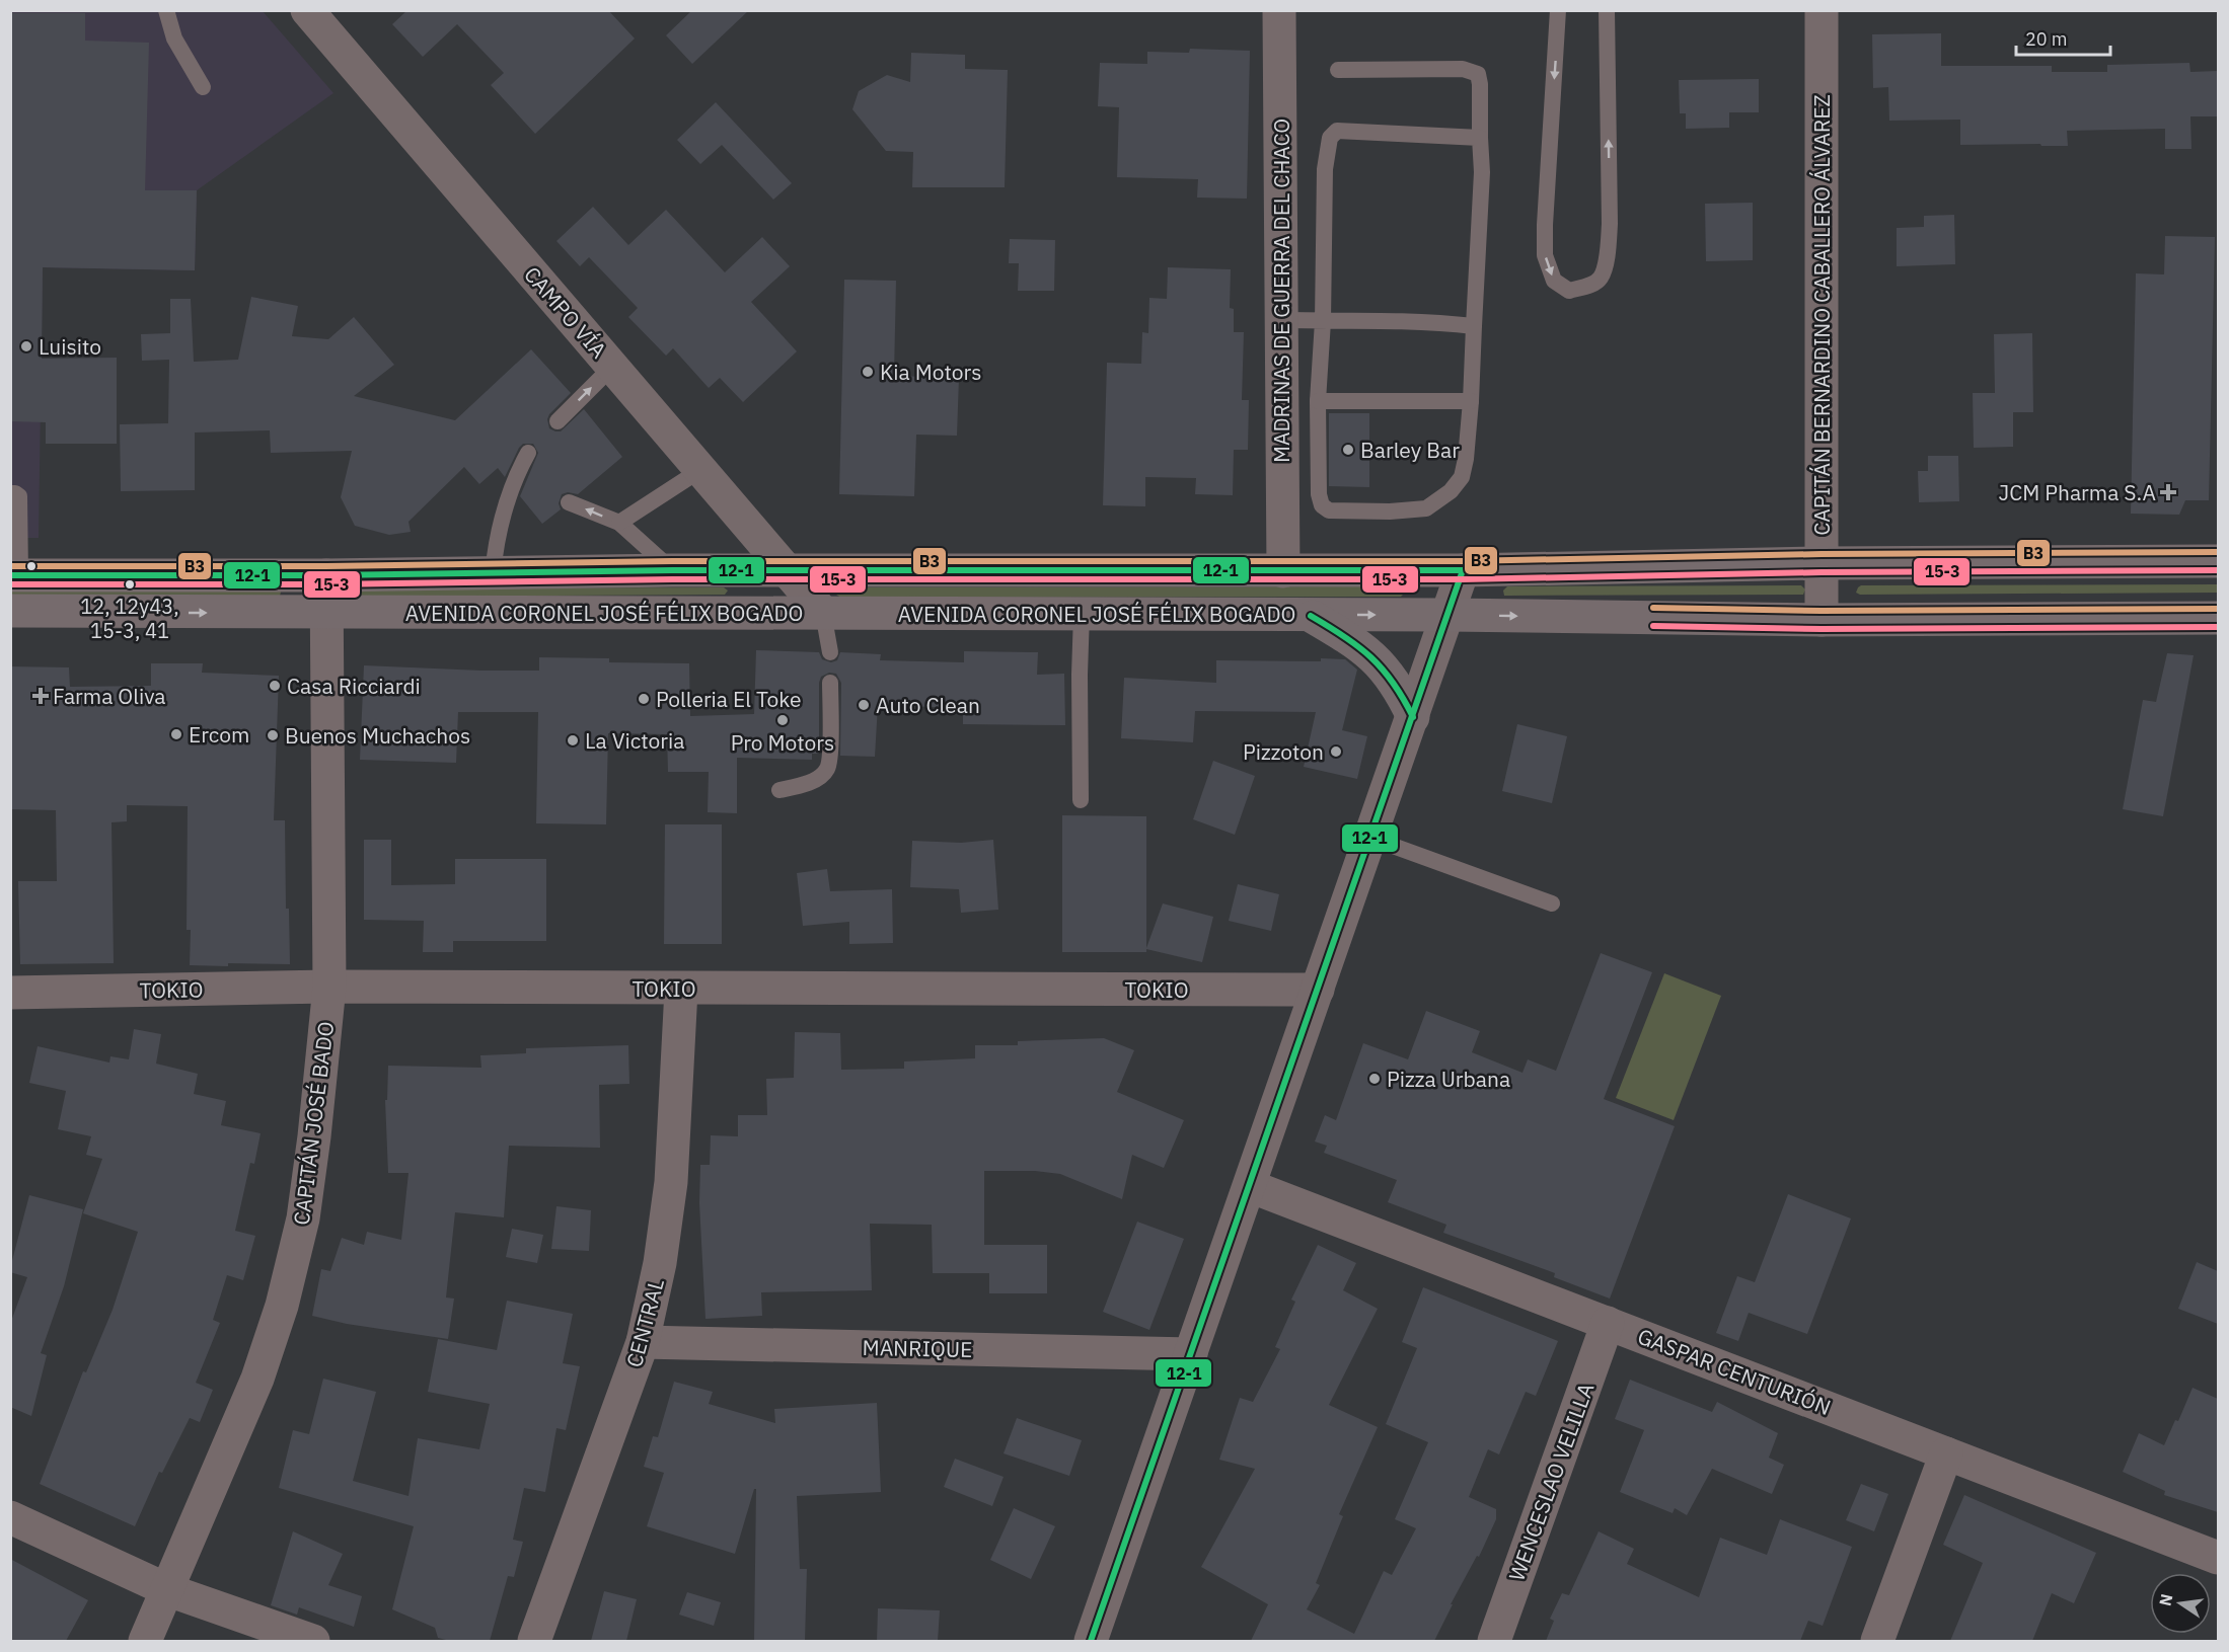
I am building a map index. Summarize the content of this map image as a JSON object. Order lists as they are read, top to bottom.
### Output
{
  "streets": {
    "main road": ["AVENIDA CORONEL JOSÉ FÉLIX BOGADO"],
    "street": [
      "MADRINAS DE GUERRA DEL CHACO",
      "CAMPO VÍA",
      "CAPITÁN BERNARDINO CABALLERO ÁLVAREZ",
      "TOKIO",
      "CAPITÁN JOSÉ BADO",
      "CENTRAL",
      "MANRIQUE",
      "GASPAR CENTURIÓN",
      "WENCESLAO VELILLA"
    ]
  },
  "crossings": [
    ["MADRINAS DE GUERRA DEL CHACO", "AVENIDA CORONEL JOSÉ FÉLIX BOGADO"],
    ["CAMPO VÍA", "AVENIDA CORONEL JOSÉ FÉLIX BOGADO"],
    ["CAPITÁN BERNARDINO CABALLERO ÁLVAREZ", "AVENIDA CORONEL JOSÉ FÉLIX BOGADO"],
    ["AVENIDA CORONEL JOSÉ FÉLIX BOGADO", "CAPITÁN JOSÉ BADO"],
    ["TOKIO", "CAPITÁN JOSÉ BADO"],
    ["TOKIO", "CENTRAL"],
    ["CENTRAL", "MANRIQUE"],
    ["GASPAR CENTURIÓN", "WENCESLAO VELILLA"]
  ],
  "places": {
    "other": [
      "Luisito",
      "Kia Motors",
      "Barley Bar",
      "12, 12y43, 15-3, 41",
      "Casa Ricciardi",
      "Polleria El Toke",
      "Auto Clean",
      "Pro Motors",
      "Ercom",
      "Buenos Muchachos",
      "La Victoria",
      "Pizzoton",
      "Pizza Urbana"
    ],
    "health": ["JCM Pharma S.A", "Farma Oliva"]
  },
  "lines": ["transit line B3", "transit line 12-1", "transit line 15-3"],
  "scale_bar": "20 m",
  "north": "left"
}
